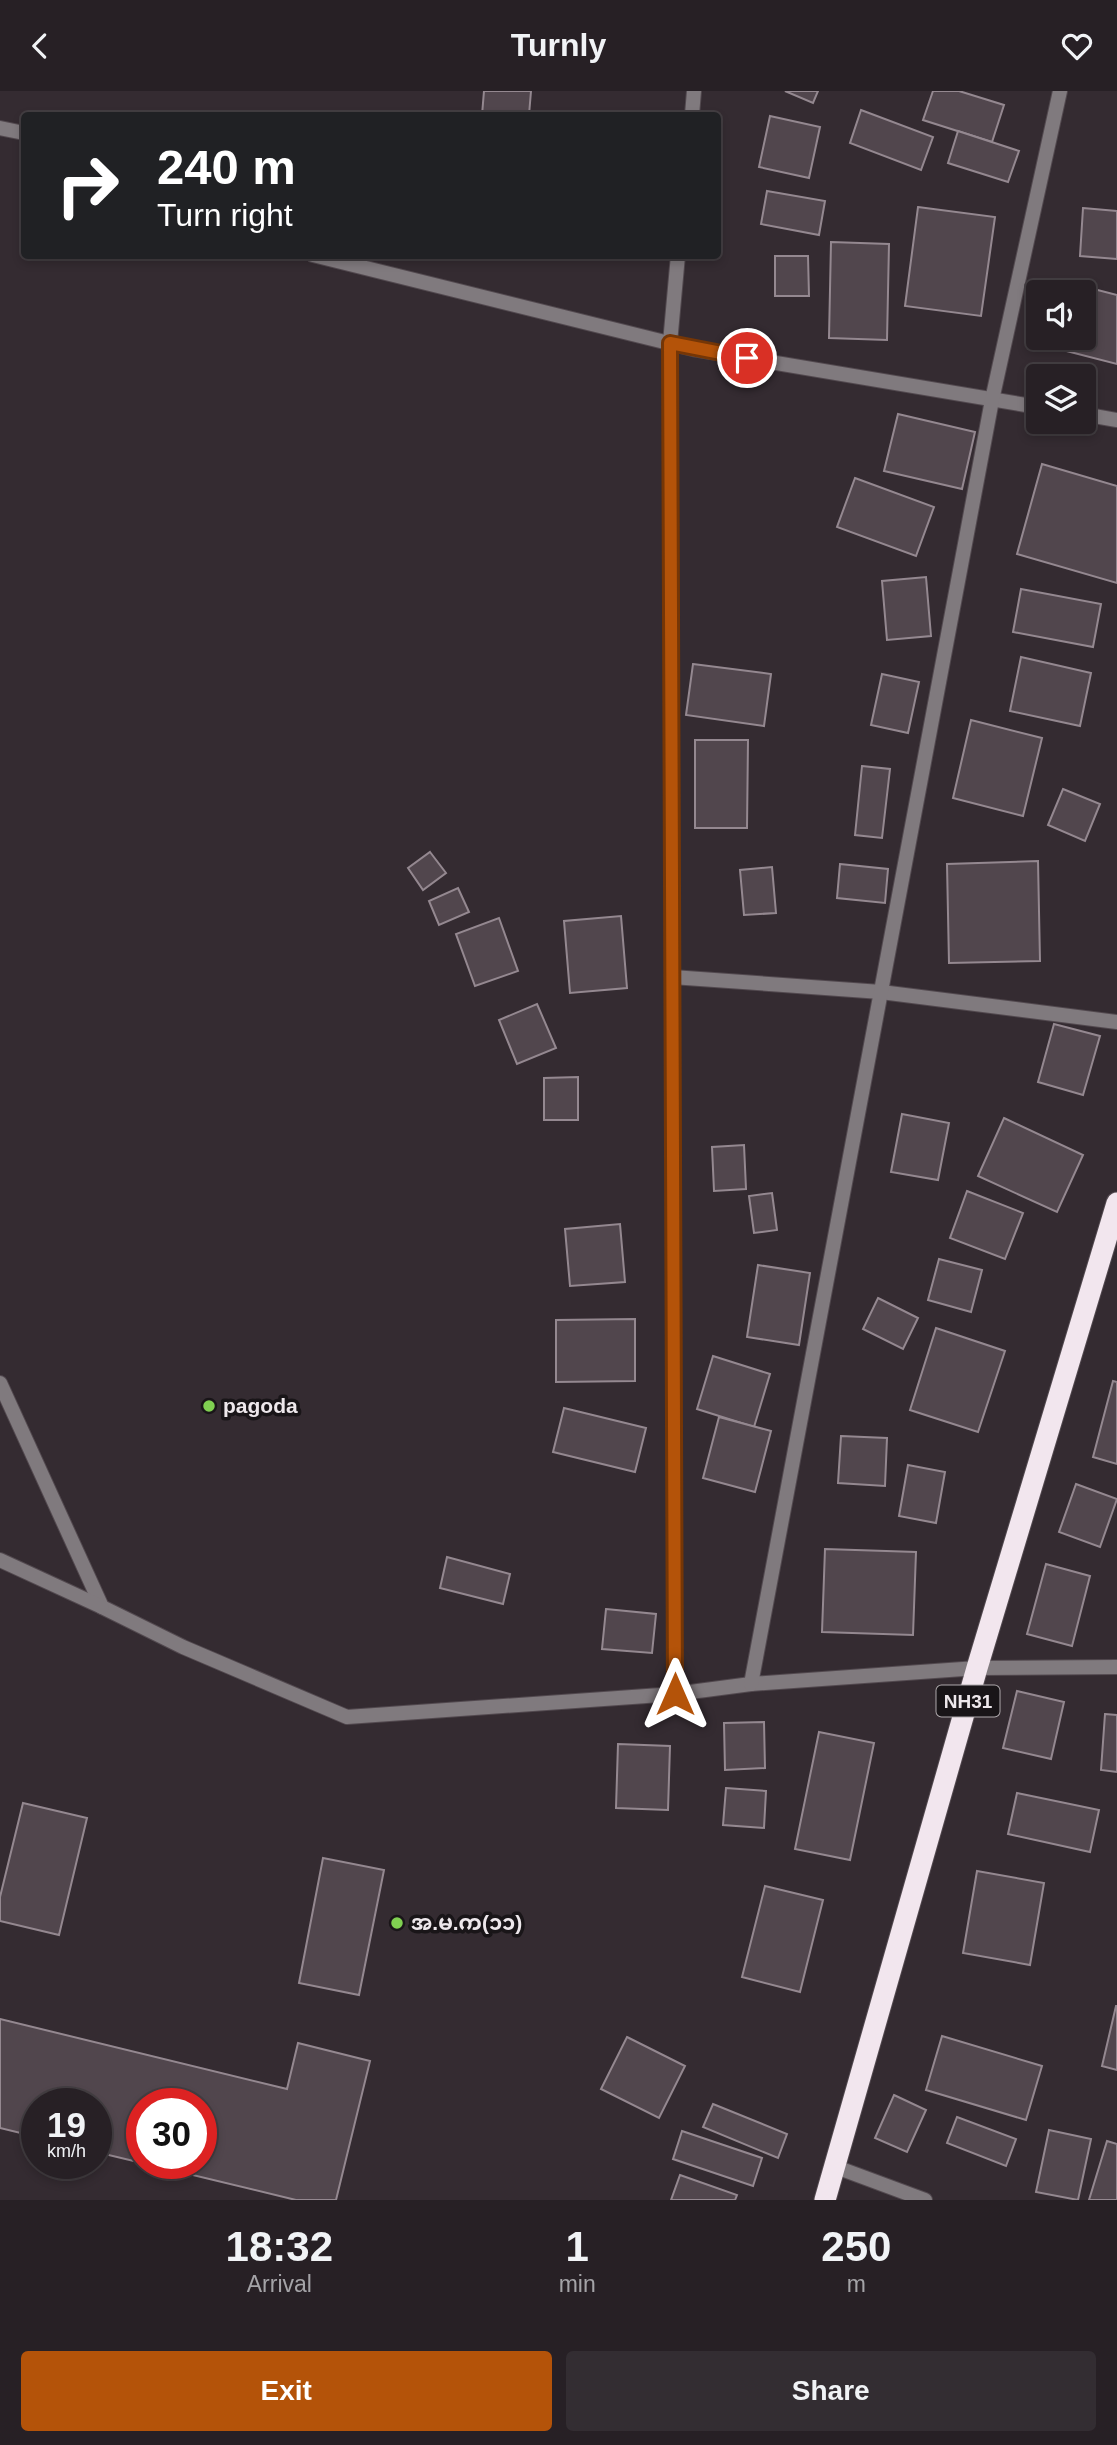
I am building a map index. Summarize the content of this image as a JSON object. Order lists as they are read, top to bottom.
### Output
{
  "streets": {
    "highway": ["NH31"]
  },
  "places": ["pagoda", "အ.မ.က(၁၁)"],
  "page": {
    "header": "Turnly",
    "turn": ["240 m", "Turn right"],
    "speed": "19 km/h",
    "limit": "30",
    "eta": [
      "18:32",
      "Arrival",
      "1",
      "min",
      "250",
      "m"
    ],
    "buttons": ["Exit", "Share"]
  }
}
